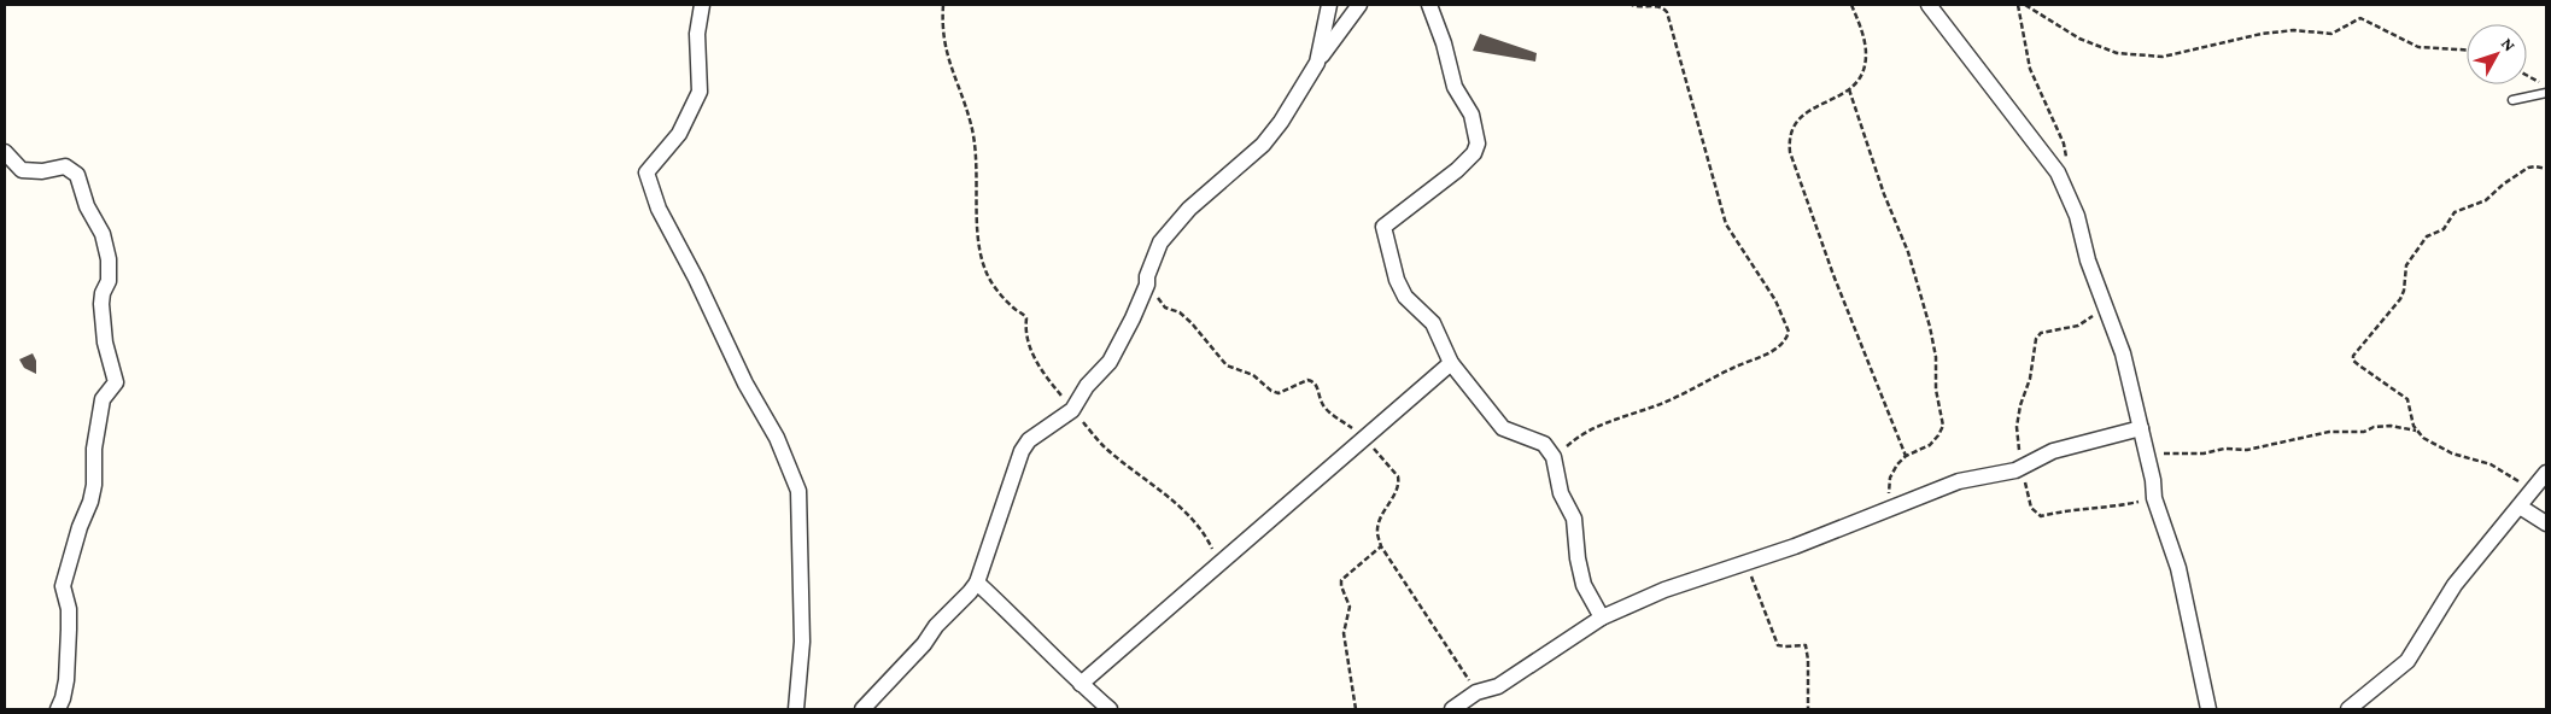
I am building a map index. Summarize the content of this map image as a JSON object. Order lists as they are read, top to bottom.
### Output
{
  "north": "top right"
}
